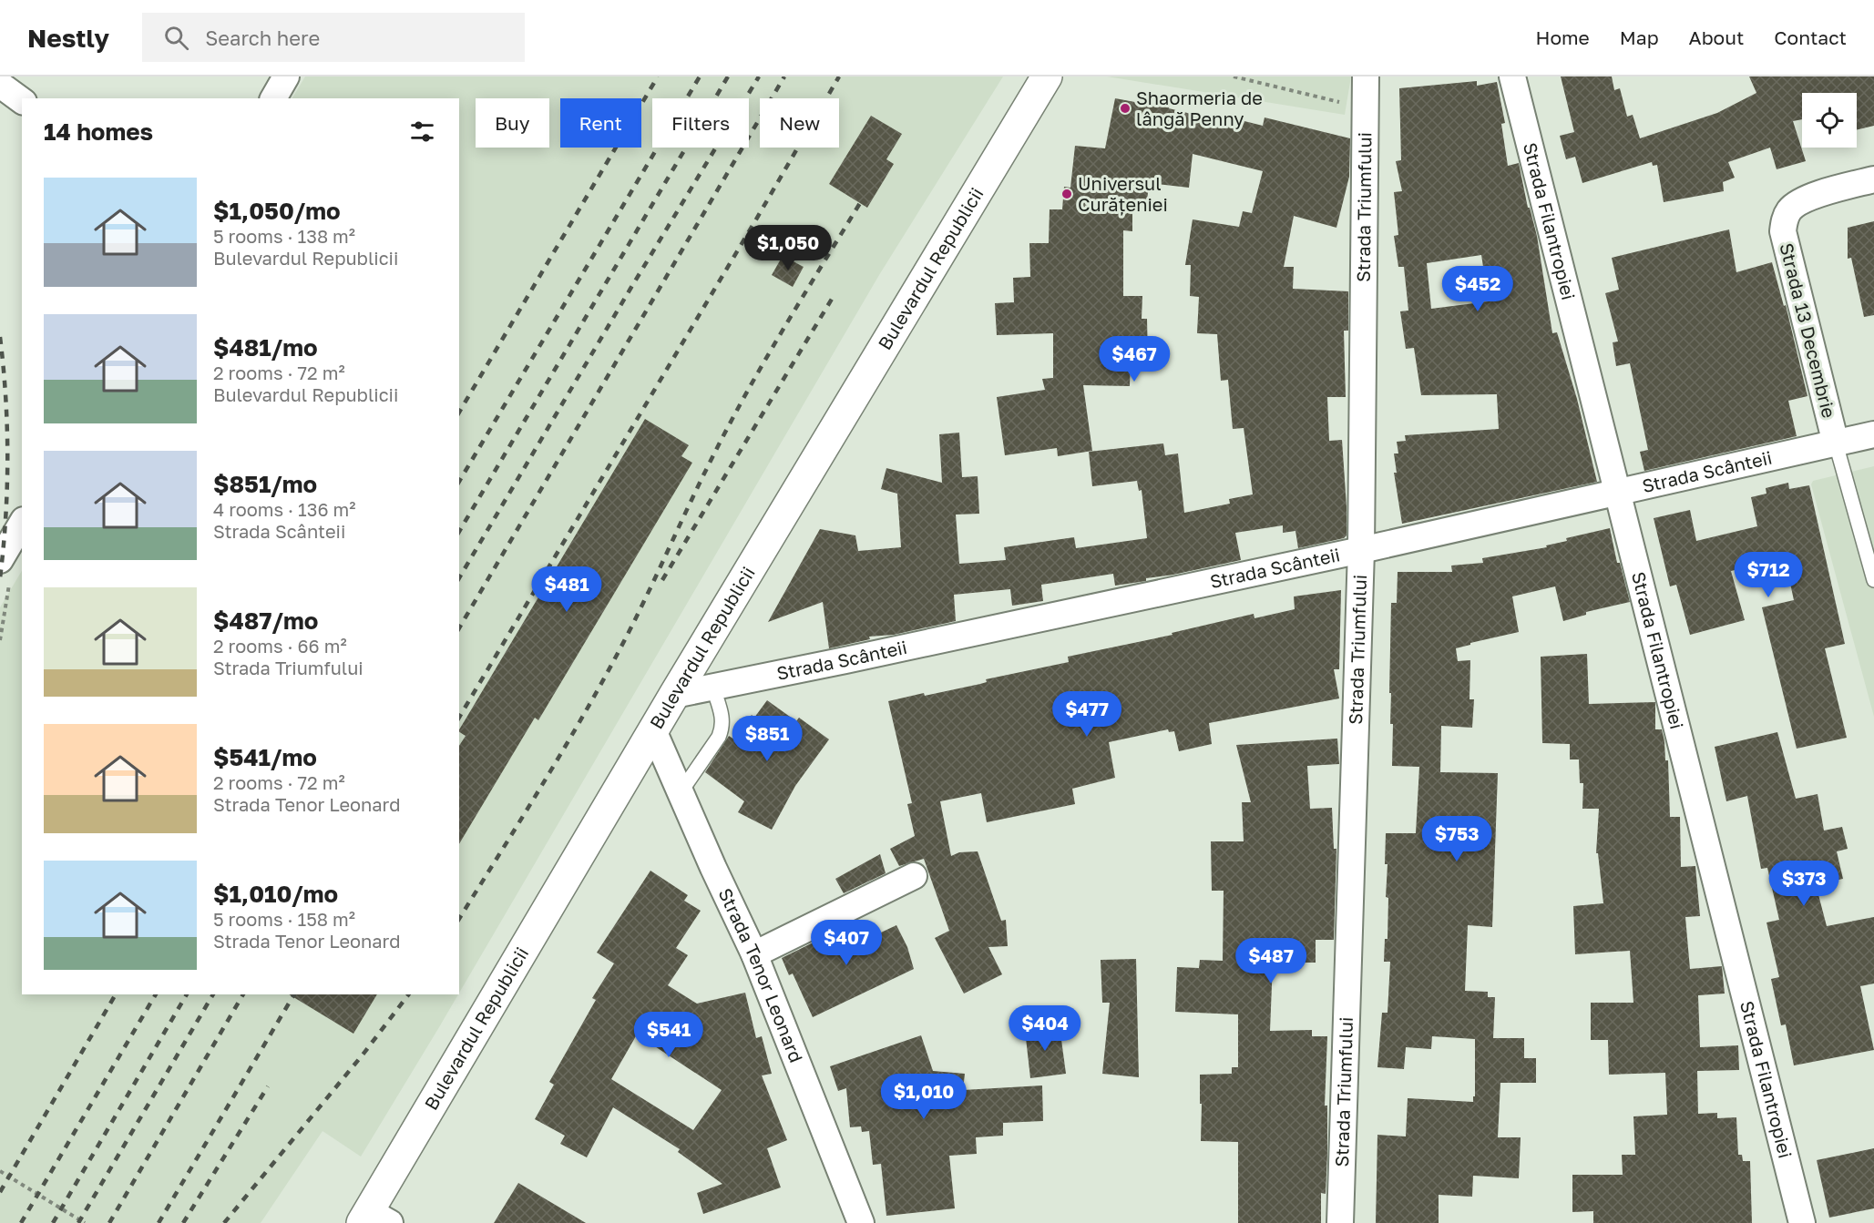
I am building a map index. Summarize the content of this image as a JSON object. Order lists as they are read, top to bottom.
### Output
{
  "streets": {
    "main road": ["Bulevardul Republicii"],
    "street": [
      "Strada Triumfului",
      "Strada Filantropiei",
      "Strada 13 Decembrie",
      "Strada Scânteii",
      "Strada Tenor Leonard"
    ]
  },
  "crossings": [
    ["Strada Triumfului", "Strada Scânteii"],
    ["Strada Filantropiei", "Strada Scânteii"],
    ["Bulevardul Republicii", "Strada Scânteii"],
    ["Bulevardul Republicii", "Strada Tenor Leonard"],
    ["Strada 13 Decembrie", "Strada Scânteii"]
  ],
  "places": ["Shaormeria de lângă Penny", "Universul Curățeniei"],
  "page": {
    "header": "Nestly",
    "search": "Search here",
    "nav": [
      "Home",
      "Map",
      "About",
      "Contact"
    ],
    "chip": [
      "Buy",
      "Rent",
      "Filters",
      "New"
    ],
    "heading": "14 homes",
    "list": [
      {
        "name": "$1,050/mo",
        "note": "5 rooms · 138 m² · Bulevardul Republicii"
      },
      {
        "name": "$481/mo",
        "note": "2 rooms · 72 m² · Bulevardul Republicii"
      },
      {
        "name": "$851/mo",
        "note": "4 rooms · 136 m² · Strada Scânteii"
      },
      {
        "name": "$487/mo",
        "note": "2 rooms · 66 m² · Strada Triumfului"
      },
      {
        "name": "$541/mo",
        "note": "2 rooms · 72 m² · Strada Tenor Leonard"
      },
      {
        "name": "$1,010/mo",
        "note": "5 rooms · 158 m² · Strada Tenor Leonard"
      }
    ],
    "price": [
      "$1,050",
      "$452",
      "$467",
      "$712",
      "$481",
      "$477",
      "$851",
      "$753",
      "$373",
      "$407",
      "$487",
      "$404",
      "$541",
      "$1,010"
    ]
  }
}
